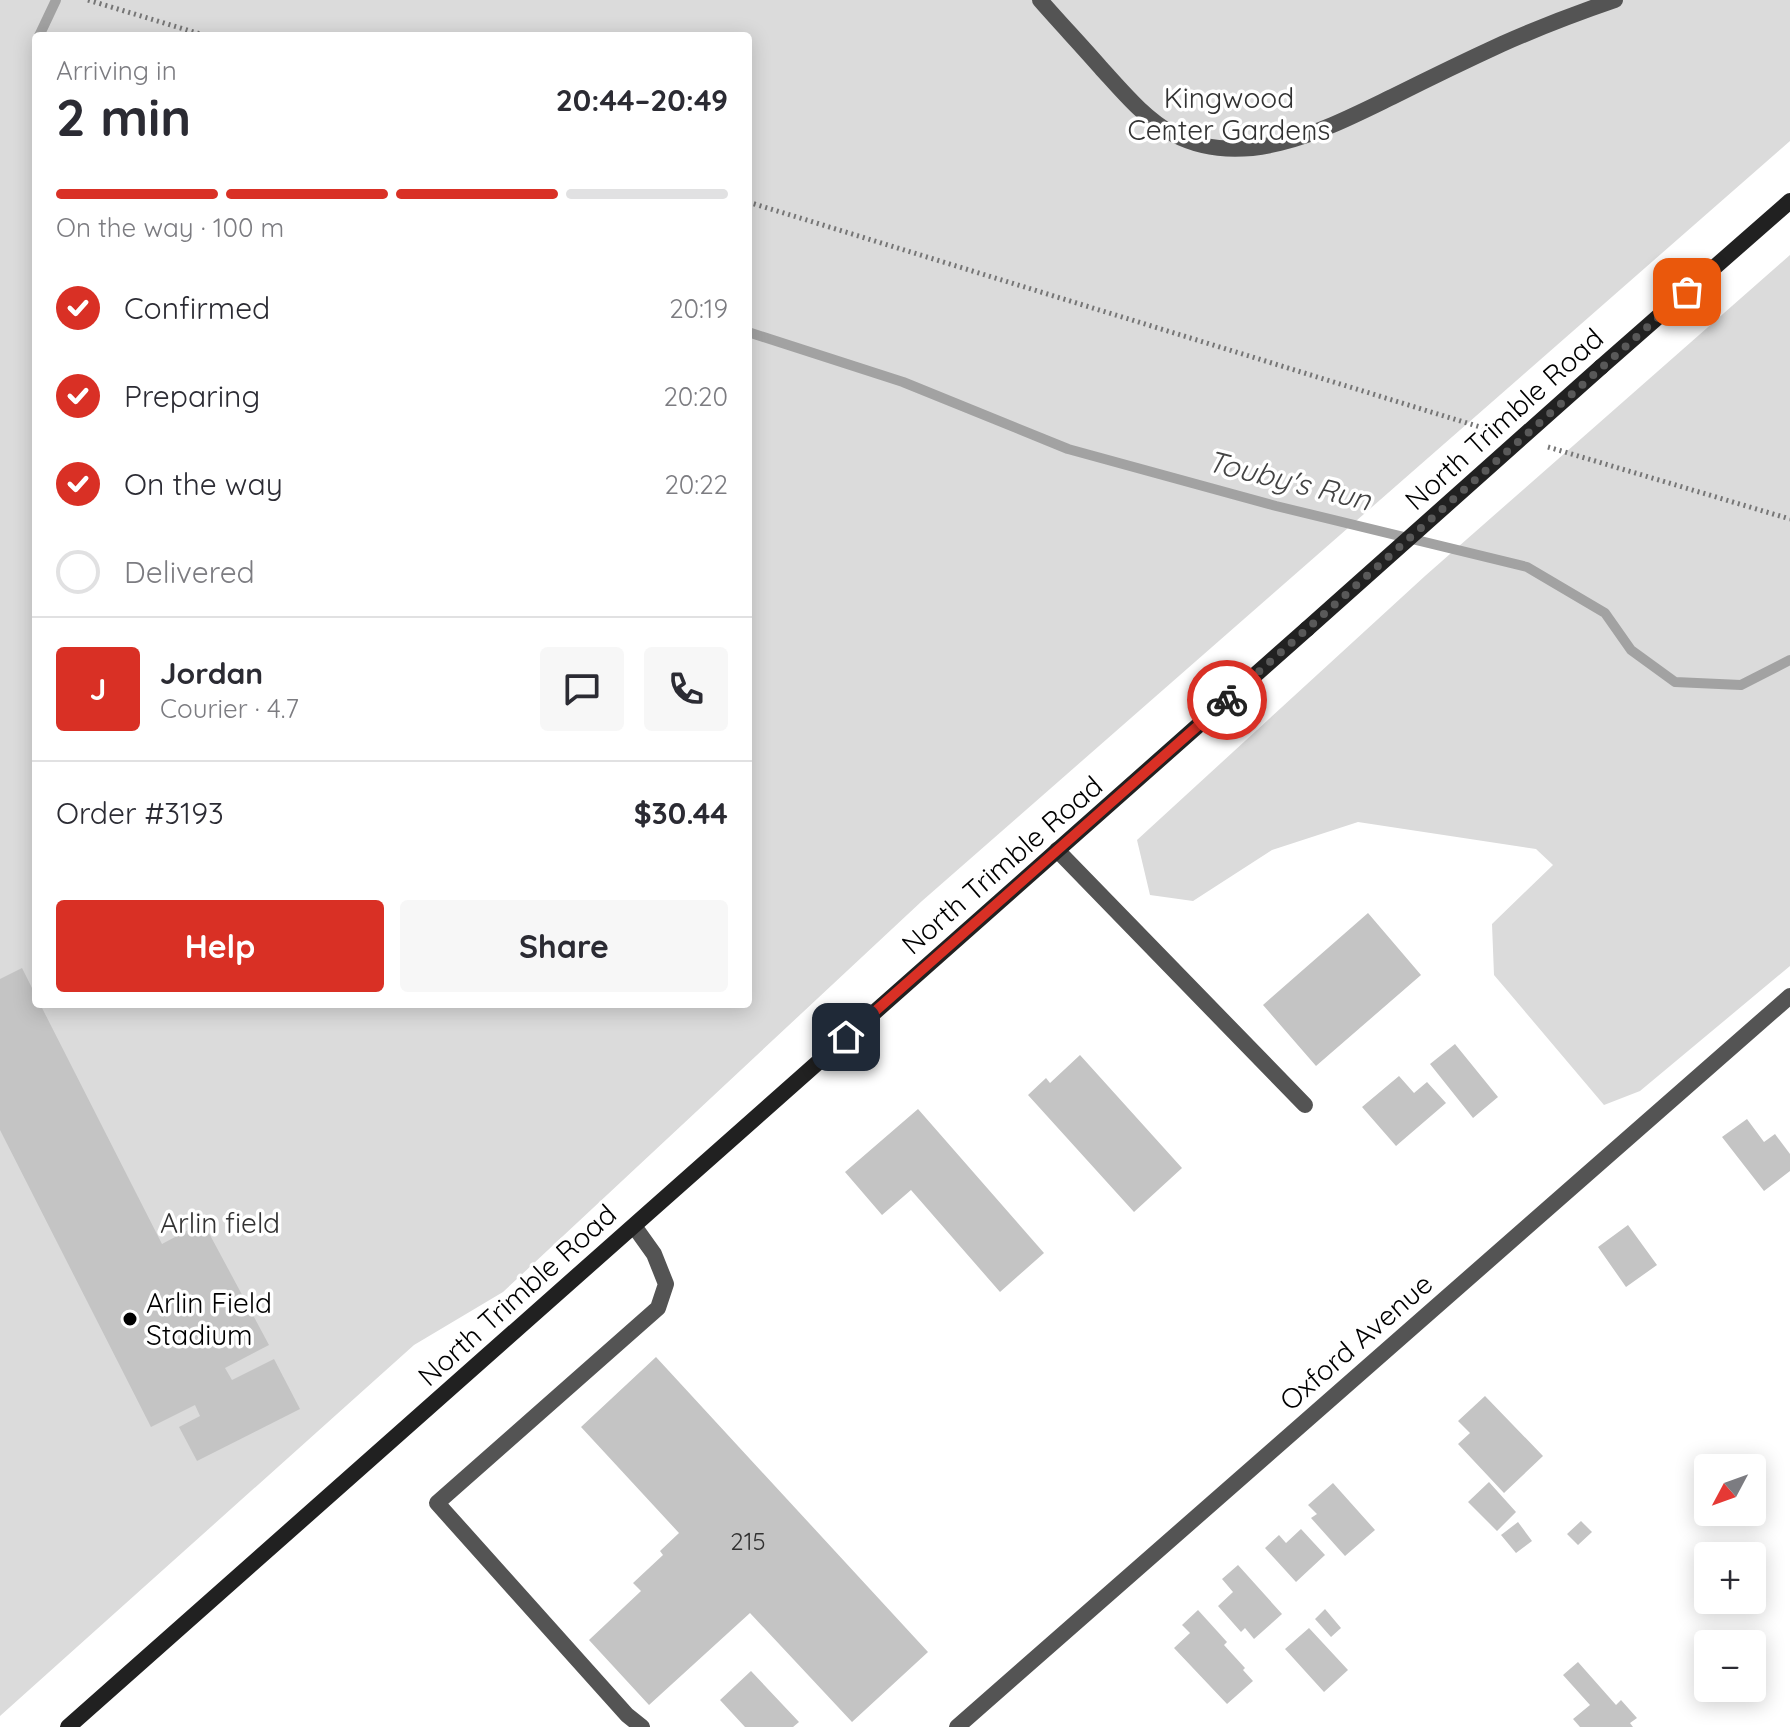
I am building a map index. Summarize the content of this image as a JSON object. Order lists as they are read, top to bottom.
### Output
{
  "streets": {
    "main road": ["North Trimble Road"],
    "street": ["Oxford Avenue"]
  },
  "water": ["Touby's Run"],
  "parks": ["Kingwood Center Gardens", "Arlin field"],
  "places": ["Arlin Field Stadium"],
  "house_numbers": ["215"],
  "north": "bottom left",
  "page": {
    "heading": ["2 min", "Arriving in", "20:44–20:49"],
    "panel": [
      "Jordan",
      "Courier · 4.7",
      "Order #3193",
      "$30.44"
    ],
    "bar": "On the way · 100 m",
    "list": [
      ["Confirmed", "20:19"],
      ["Preparing", "20:20"],
      ["On the way", "20:22"],
      "Delivered"
    ],
    "round": "J",
    "buttons": ["Help", "Share"],
    "map_buttons": ["+", "−"]
  }
}
